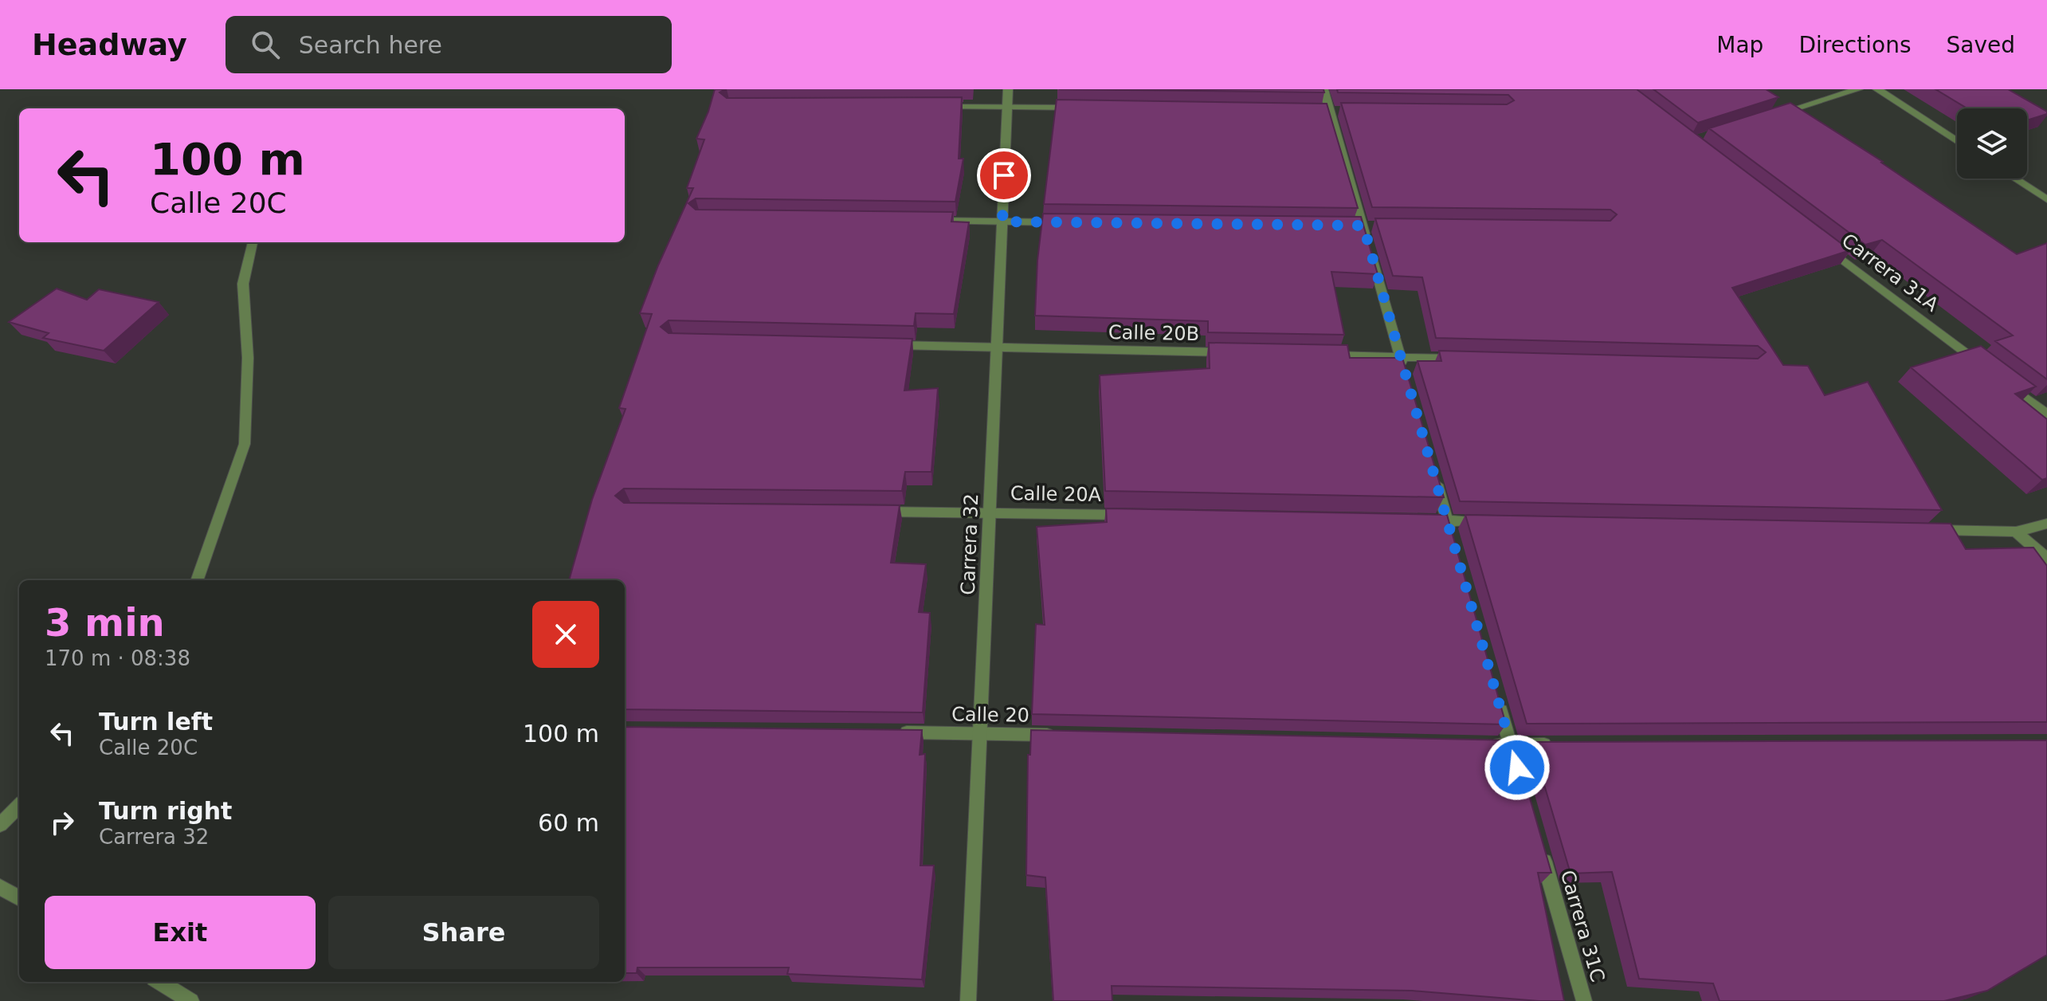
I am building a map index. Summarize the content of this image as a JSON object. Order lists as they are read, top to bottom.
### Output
{
  "streets": {
    "street": [
      "Carrera 31A",
      "Calle 20B",
      "Calle 20A",
      "Carrera 32",
      "Calle 20",
      "Carrera 31C"
    ]
  },
  "crossings": [
    ["Calle 20B", "Carrera 32"],
    ["Calle 20A", "Carrera 32"],
    ["Carrera 32", "Calle 20"]
  ],
  "page": {
    "header": "Headway",
    "search": "Search here",
    "nav": ["Map", "Directions", "Saved"],
    "turn": ["100 m", "Calle 20C"],
    "heading": ["3 min", "170 m · 08:38"],
    "list": [
      {
        "name": "Turn left",
        "note": "Calle 20C",
        "value": "100 m"
      },
      {
        "name": "Turn right",
        "note": "Carrera 32",
        "value": "60 m"
      }
    ],
    "buttons": ["Exit", "Share"]
  }
}
